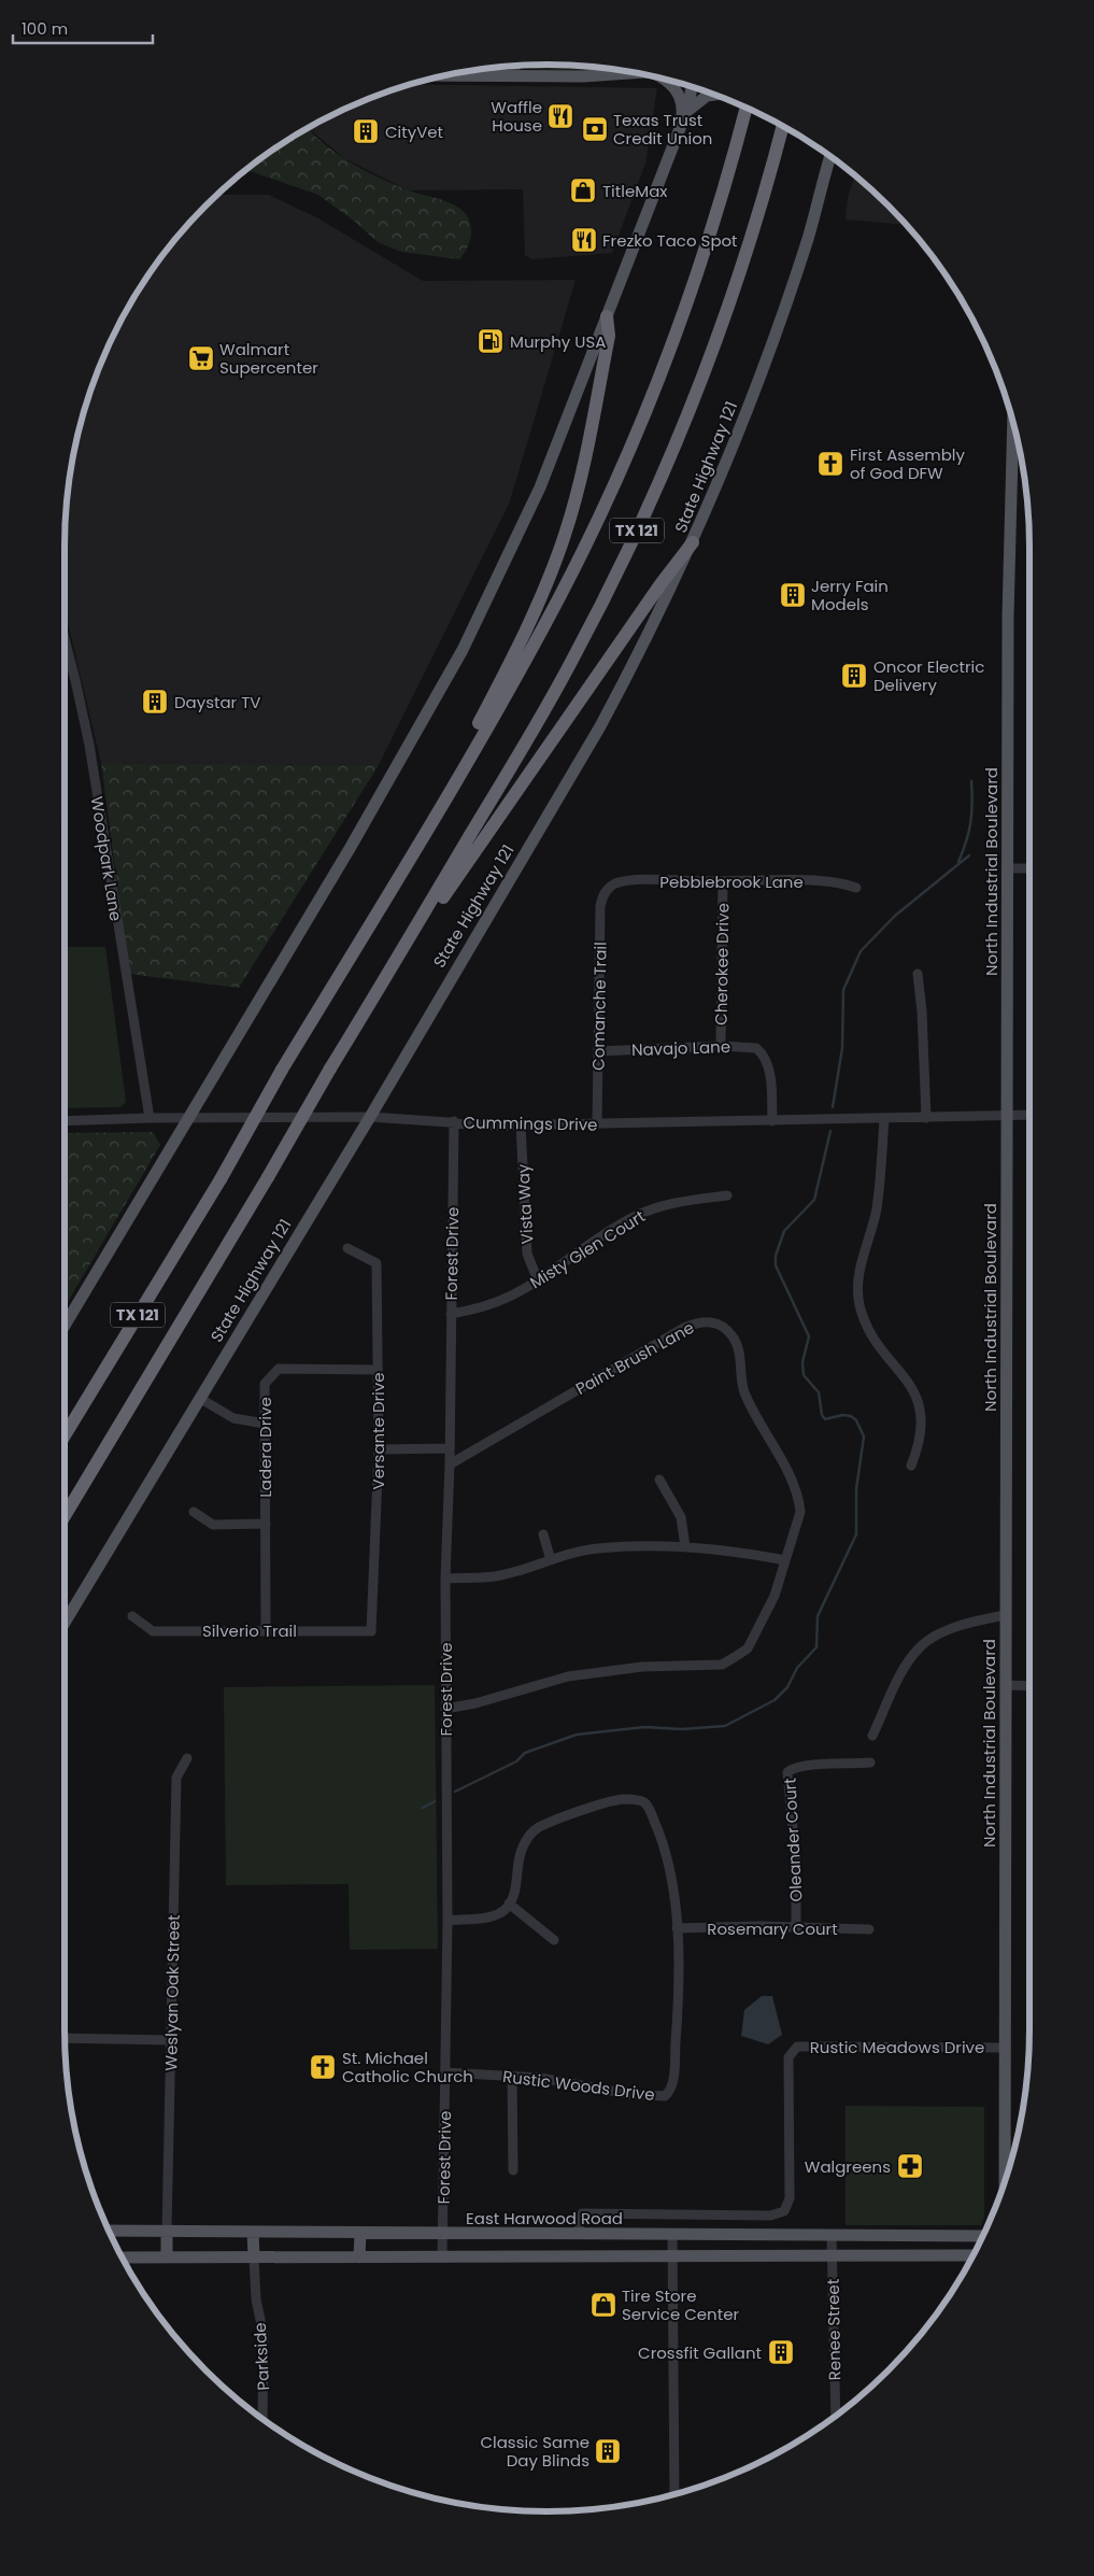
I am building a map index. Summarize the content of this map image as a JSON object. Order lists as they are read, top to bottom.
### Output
{
  "streets": {
    "highway": ["TX 121"],
    "main road": ["State Highway 121", "North Industrial Boulevard", "East Harwood Road"],
    "street": [
      "Woodpark Lane",
      "Pebblebrook Lane",
      "Cherokee Drive",
      "Comanche Trail",
      "Navajo Lane",
      "Cummings Drive",
      "Vista Way",
      "Misty Glen Court",
      "Forest Drive",
      "Paint Brush Lane",
      "Versante Drive",
      "Ladera Drive",
      "Silverio Trail",
      "Oleander Court",
      "Rosemary Court",
      "Weslyan Oak Street",
      "Rustic Meadows Drive",
      "Rustic Woods Drive",
      "Renee Street",
      "Parkside"
    ]
  },
  "crossings": [
    ["State Highway 121", "Cummings Drive"],
    ["Woodpark Lane", "Cummings Drive"],
    ["North Industrial Boulevard", "Cummings Drive"],
    ["North Industrial Boulevard", "Rustic Meadows Drive"],
    ["Pebblebrook Lane", "Cherokee Drive"],
    ["Pebblebrook Lane", "Comanche Trail"],
    ["Cherokee Drive", "Navajo Lane"],
    ["Comanche Trail", "Navajo Lane"],
    ["Comanche Trail", "Cummings Drive"],
    ["Navajo Lane", "Cummings Drive"],
    ["Cummings Drive", "Vista Way"],
    ["Cummings Drive", "Forest Drive"],
    ["Vista Way", "Misty Glen Court"],
    ["Misty Glen Court", "Forest Drive"],
    ["Forest Drive", "Paint Brush Lane"],
    ["Forest Drive", "Rustic Woods Drive"],
    ["Forest Drive", "East Harwood Road"],
    ["Versante Drive", "Ladera Drive"],
    ["Versante Drive", "Silverio Trail"],
    ["Ladera Drive", "Silverio Trail"],
    ["Oleander Court", "Rosemary Court"],
    ["Rosemary Court", "Rustic Woods Drive"],
    ["Weslyan Oak Street", "East Harwood Road"],
    ["Rustic Meadows Drive", "East Harwood Road"],
    ["East Harwood Road", "Renee Street"]
  ],
  "places": {
    "restaurant": ["Waffle House", "Frezko Taco Spot"],
    "bank": ["Texas Trust Credit Union"],
    "building": [
      "CityVet",
      "Jerry Fain Models",
      "Oncor Electric Delivery",
      "Daystar TV",
      "Crossfit Gallant",
      "Classic Same Day Blinds"
    ],
    "shop": ["TitleMax", "Tire Store Service Center"],
    "fuel station": ["Murphy USA"],
    "supermarket": ["Walmart Supercenter"],
    "church": ["First Assembly of God DFW", "St. Michael Catholic Church"],
    "pharmacy": ["Walgreens"]
  },
  "scale_bar": "100 m"
}
